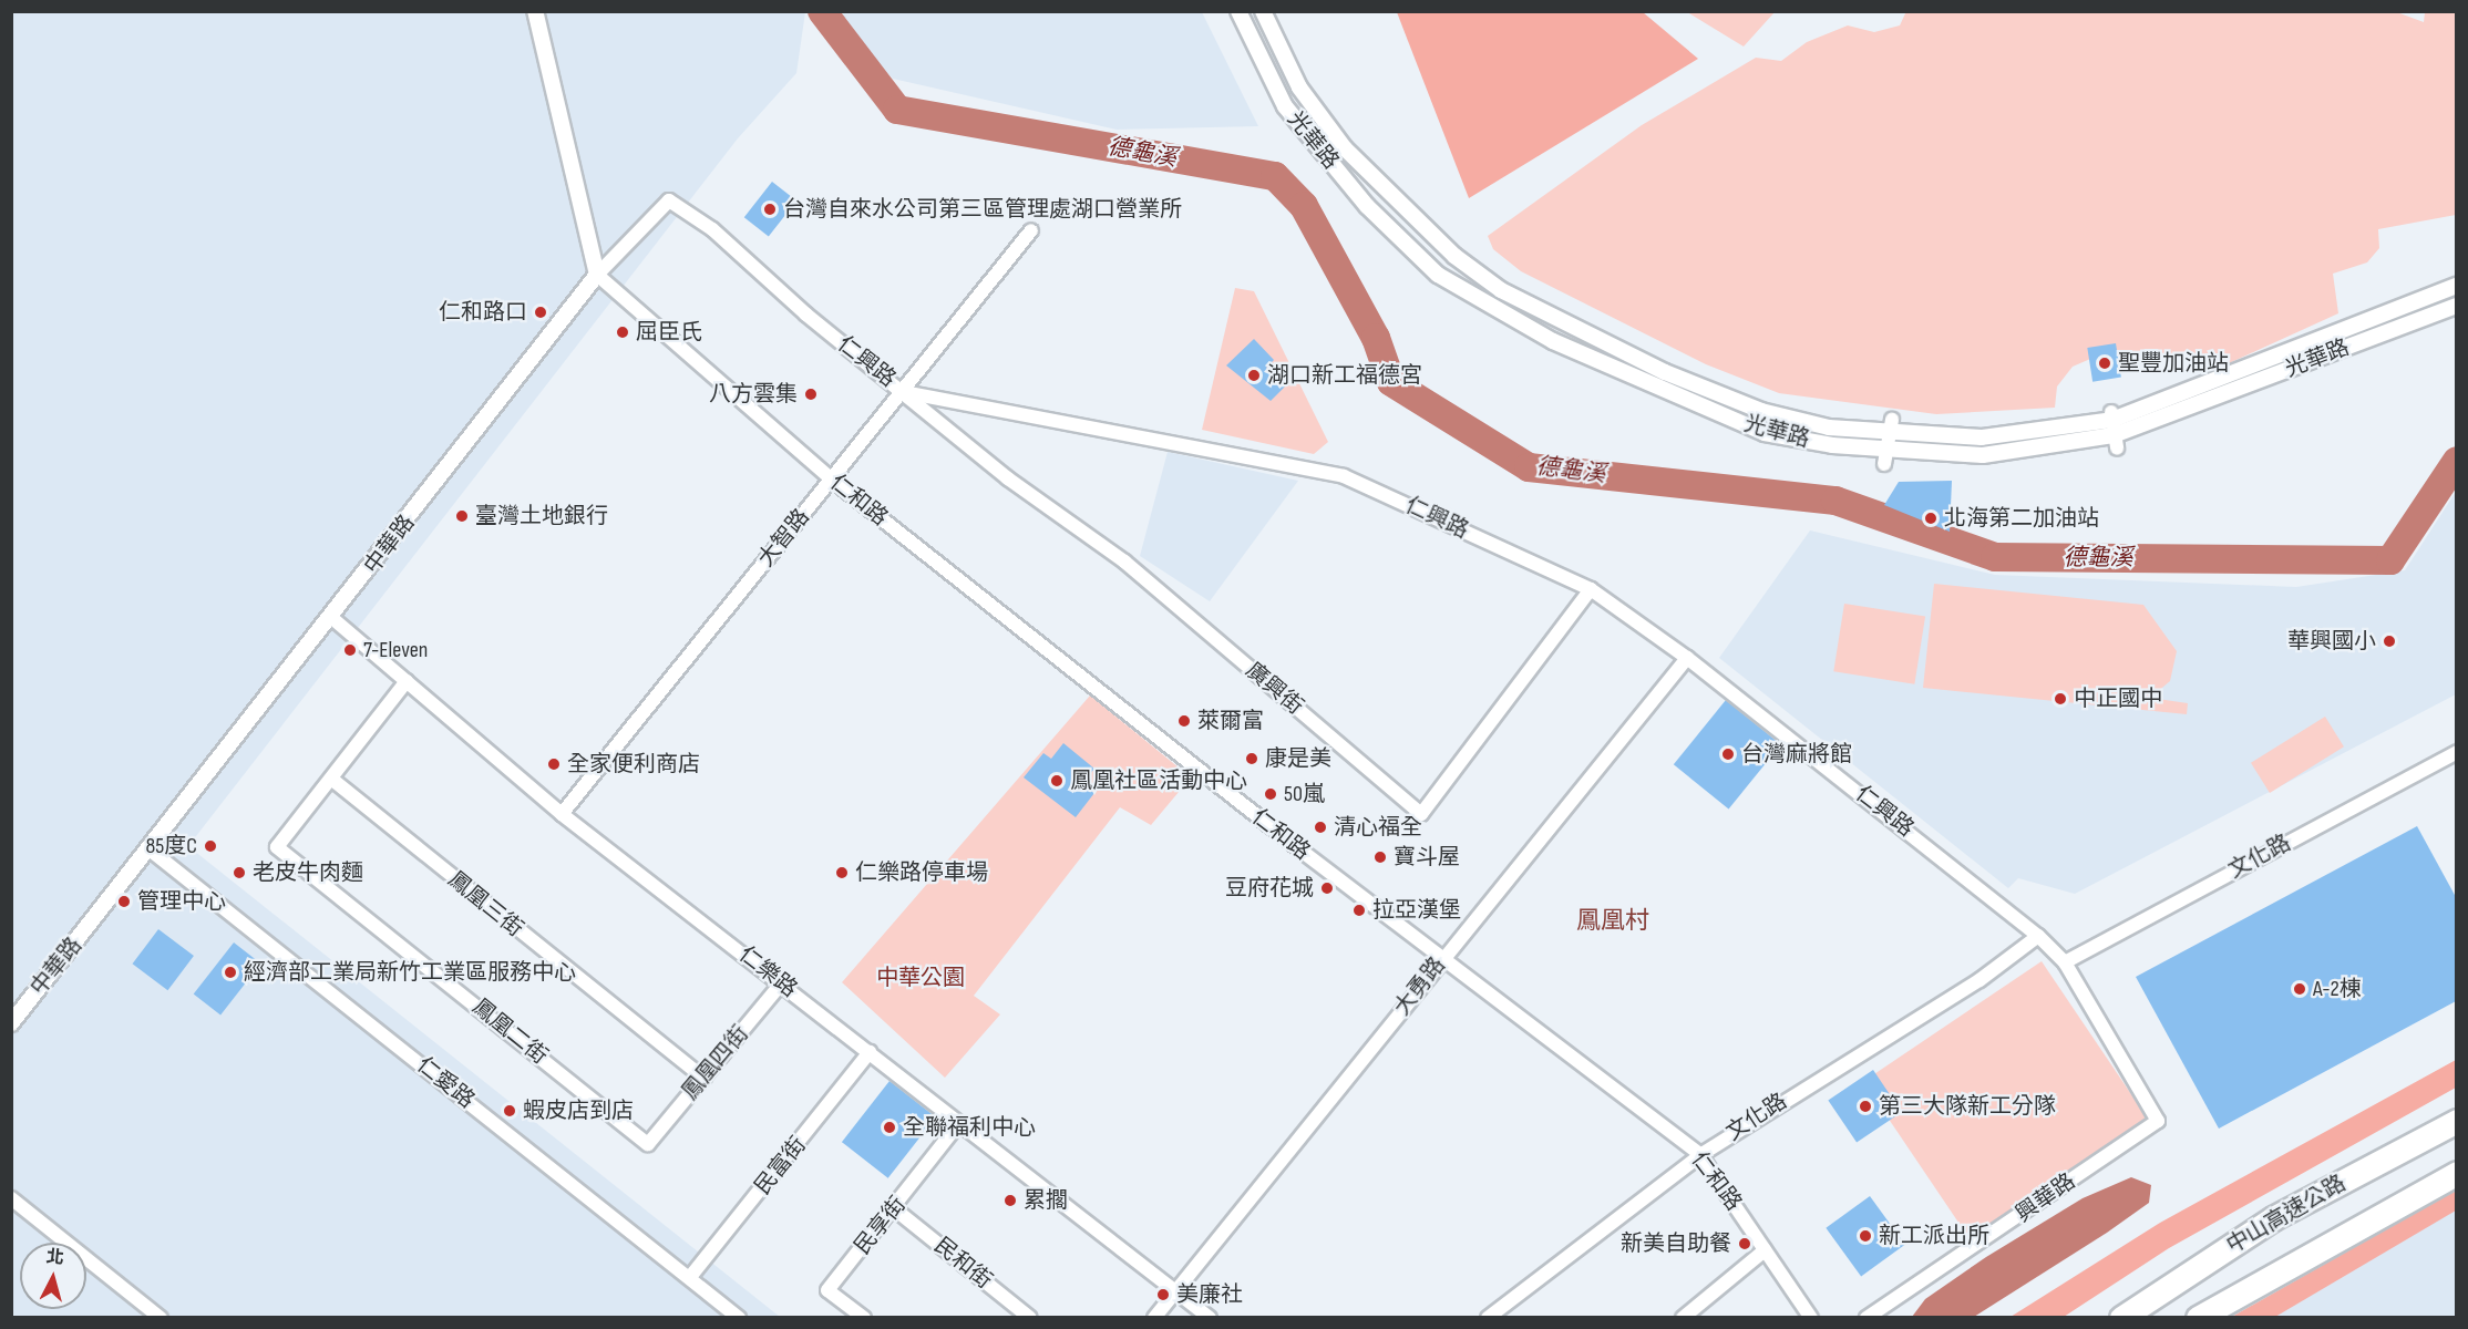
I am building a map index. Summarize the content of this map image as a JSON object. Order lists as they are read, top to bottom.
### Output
{
  "streets": {
    "highway": ["中山高速公路"],
    "street": [
      "光華路",
      "仁興路",
      "仁和路",
      "大智路",
      "中華路",
      "廣興街",
      "文化路",
      "鳳凰三街",
      "仁樂路",
      "大勇路",
      "鳳凰二街",
      "鳳凰四街",
      "仁愛路",
      "民富街",
      "興華路",
      "民享街",
      "民和街"
    ]
  },
  "crossings": [
    ["仁興路", "仁和路"],
    ["仁興路", "大智路"],
    ["仁興路", "中華路"],
    ["仁興路", "廣興街"],
    ["仁興路", "文化路"],
    ["仁興路", "大勇路"],
    ["仁興路", "興華路"],
    ["仁和路", "大智路"],
    ["仁和路", "中華路"],
    ["仁和路", "文化路"],
    ["仁和路", "大勇路"],
    ["大智路", "廣興街"],
    ["大智路", "仁樂路"],
    ["中華路", "仁樂路"],
    ["中華路", "仁愛路"],
    ["鳳凰三街", "鳳凰二街"],
    ["鳳凰三街", "鳳凰四街"],
    ["仁樂路", "大勇路"],
    ["仁樂路", "鳳凰四街"],
    ["仁樂路", "民富街"],
    ["仁樂路", "民享街"],
    ["鳳凰二街", "鳳凰四街"],
    ["仁愛路", "民富街"],
    ["民享街", "民和街"]
  ],
  "districts": ["鳳凰村"],
  "water": ["德龜溪"],
  "parks": ["中華公園"],
  "places": [
    "台灣自來水公司第三區管理處湖口營業所",
    "仁和路口",
    "屈臣氏",
    "聖豐加油站",
    "湖口新工福德宮",
    "八方雲集",
    "臺灣土地銀行",
    "北海第二加油站",
    "華興國小",
    "7-Eleven",
    "中正國中",
    "萊爾富",
    "台灣麻將館",
    "康是美",
    "全家便利商店",
    "鳳凰社區活動中心",
    "50嵐",
    "清心福全",
    "85度C",
    "寶斗屋",
    "老皮牛肉麵",
    "仁樂路停車場",
    "豆府花城",
    "管理中心",
    "拉亞漢堡",
    "經濟部工業局新竹工業區服務中心",
    "A-2棟",
    "第三大隊新工分隊",
    "蝦皮店到店",
    "全聯福利中心",
    "累擱",
    "新工派出所",
    "新美自助餐",
    "美廉社"
  ],
  "north": "top"
}
